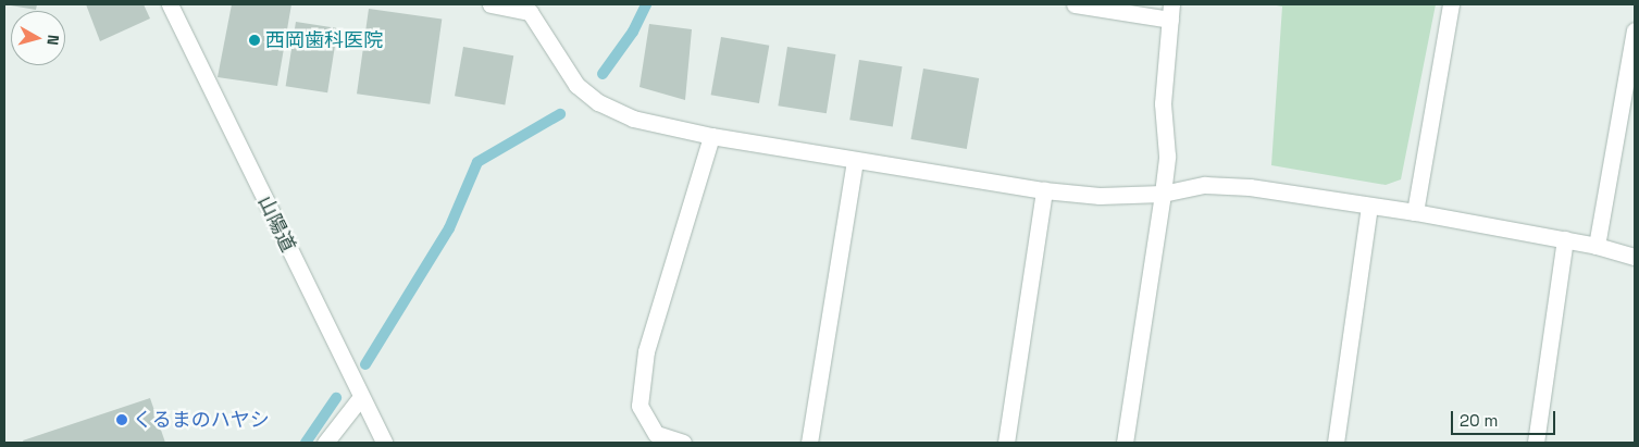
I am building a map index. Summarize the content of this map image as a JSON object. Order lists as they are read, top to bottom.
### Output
{
  "streets": {
    "street": ["山陽道"]
  },
  "places": ["西岡歯科医院", "くるまのハヤシ"],
  "scale_bar": "20 m",
  "north": "right"
}
